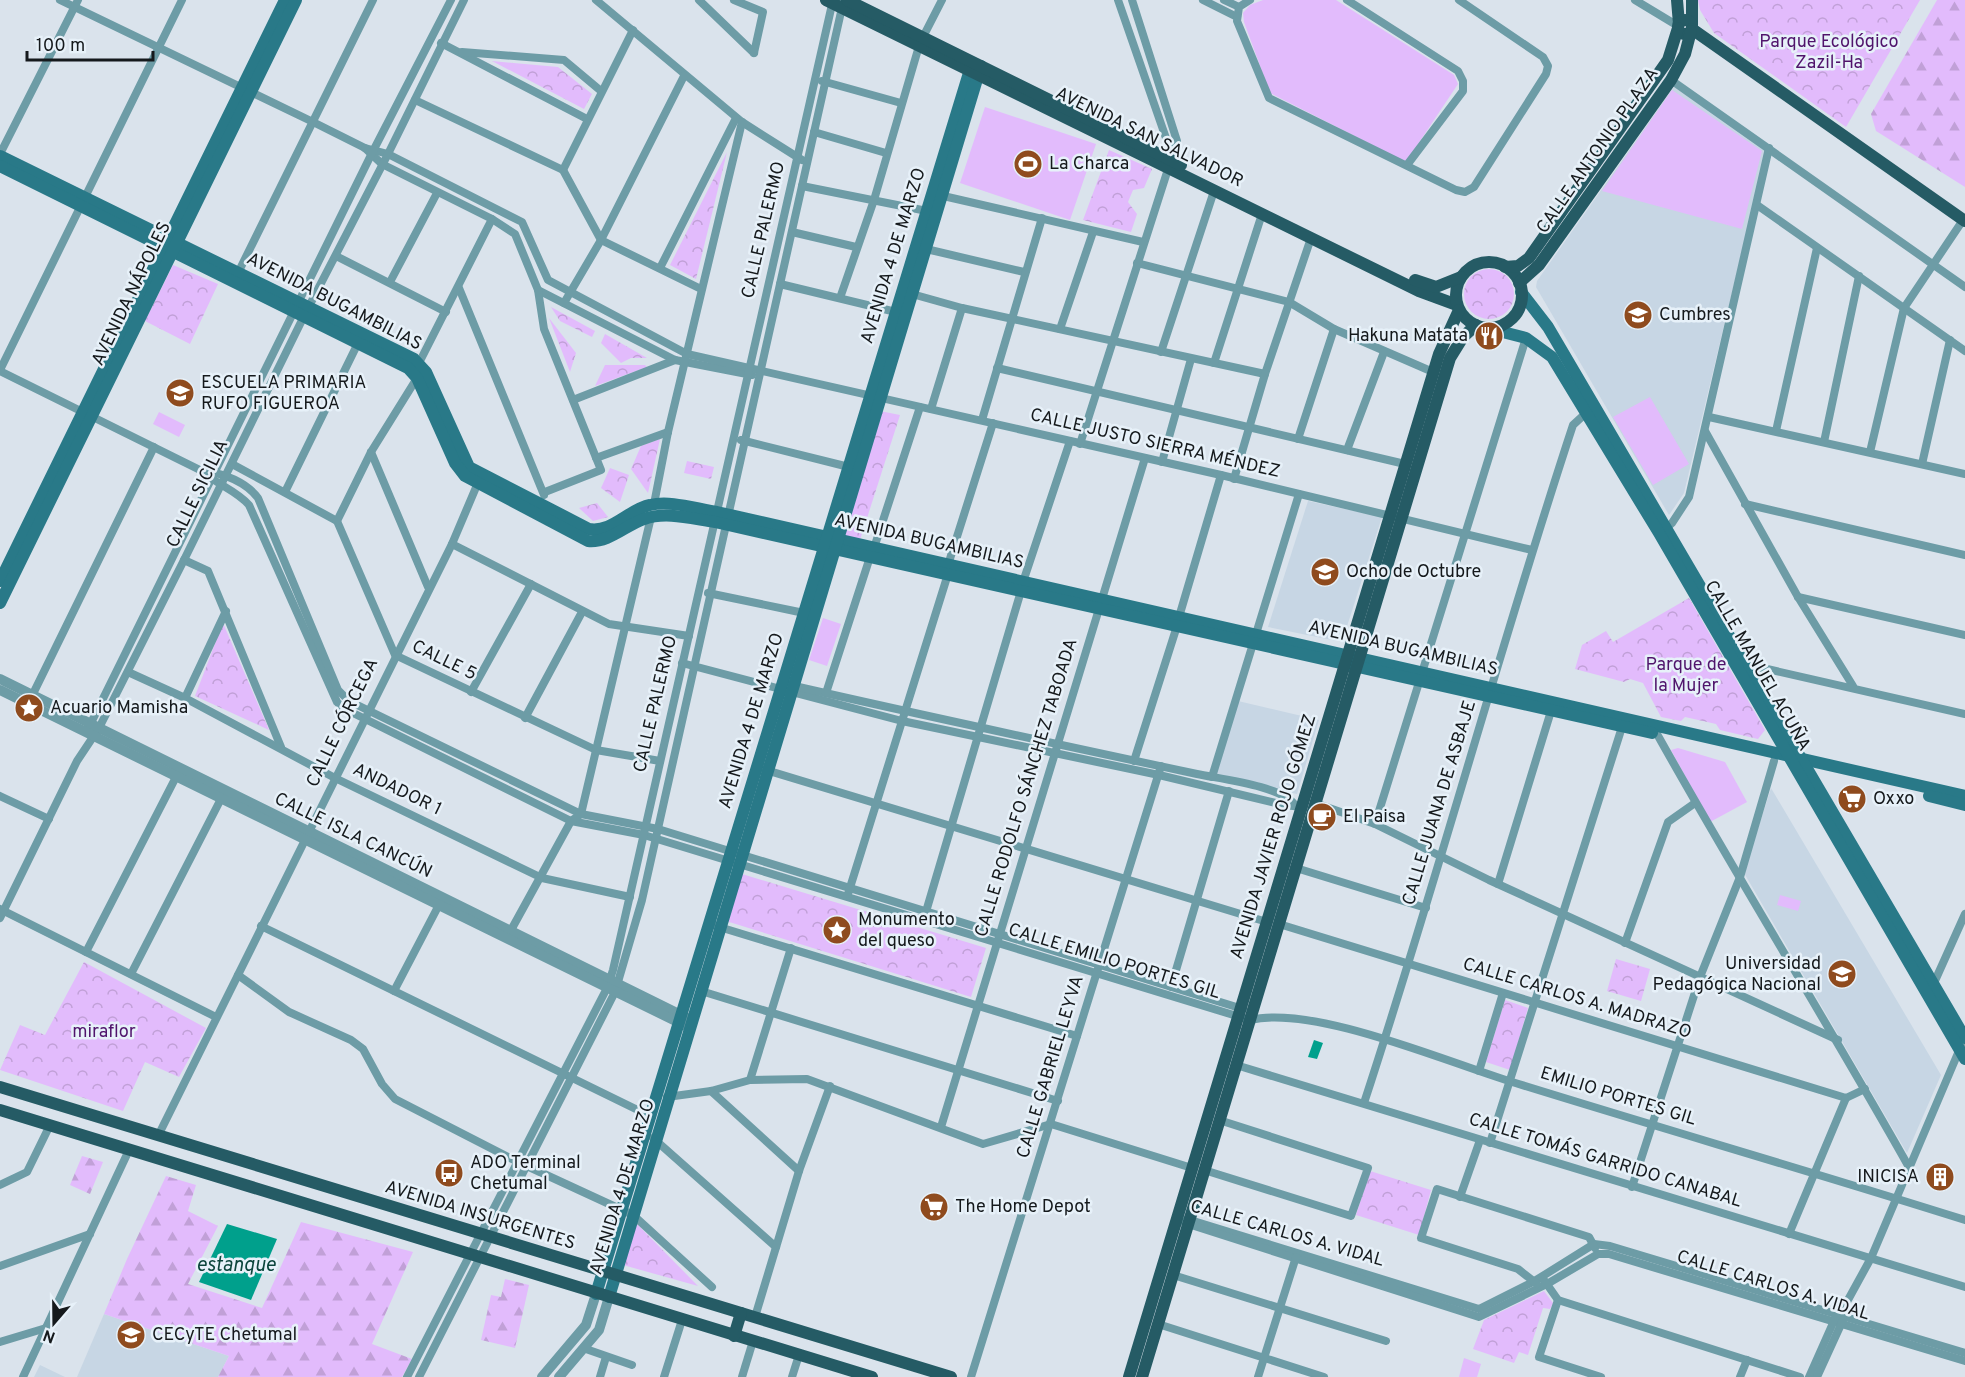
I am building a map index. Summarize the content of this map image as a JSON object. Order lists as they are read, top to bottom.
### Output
{
  "streets": {
    "main road": [
      "AVENIDA SAN SALVADOR",
      "CALLE ANTONIO PLAZA",
      "AVENIDA 4 DE MARZO",
      "AVENIDA NÁPOLES",
      "AVENIDA BUGAMBILIAS",
      "CALLE MANUEL ACUÑA",
      "AVENIDA JAVIER ROJO GÓMEZ",
      "AVENIDA INSURGENTES"
    ],
    "street": [
      "CALLE PALERMO",
      "CALLE JUSTO SIERRA MÉNDEZ",
      "CALLE SICILIA",
      "CALLE 5",
      "CALLE CÓRCEGA",
      "CALLE RODOLFO SÁNCHEZ TABOADA",
      "ANDADOR 1",
      "CALLE JUANA DE ASBAJE",
      "CALLE ISLA CANCÚN",
      "CALLE EMILIO PORTES GIL",
      "CALLE CARLOS A. MADRAZO",
      "CALLE GABRIEL LEYVA",
      "EMILIO PORTES GIL",
      "CALLE TOMÁS GARRIDO CANABAL",
      "CALLE CARLOS A. VIDAL"
    ]
  },
  "crossings": [
    ["AVENIDA SAN SALVADOR", "CALLE ANTONIO PLAZA"],
    ["AVENIDA SAN SALVADOR", "CALLE PALERMO"],
    ["AVENIDA SAN SALVADOR", "AVENIDA 4 DE MARZO"],
    ["AVENIDA SAN SALVADOR", "CALLE MANUEL ACUÑA"],
    ["AVENIDA SAN SALVADOR", "AVENIDA JAVIER ROJO GÓMEZ"],
    ["CALLE ANTONIO PLAZA", "CALLE MANUEL ACUÑA"],
    ["CALLE ANTONIO PLAZA", "AVENIDA JAVIER ROJO GÓMEZ"],
    ["CALLE PALERMO", "AVENIDA BUGAMBILIAS"],
    ["CALLE PALERMO", "CALLE JUSTO SIERRA MÉNDEZ"],
    ["CALLE PALERMO", "CALLE 5"],
    ["CALLE PALERMO", "ANDADOR 1"],
    ["CALLE PALERMO", "CALLE ISLA CANCÚN"],
    ["CALLE PALERMO", "AVENIDA INSURGENTES"],
    ["AVENIDA 4 DE MARZO", "AVENIDA BUGAMBILIAS"],
    ["AVENIDA 4 DE MARZO", "CALLE JUSTO SIERRA MÉNDEZ"],
    ["AVENIDA 4 DE MARZO", "CALLE ISLA CANCÚN"],
    ["AVENIDA 4 DE MARZO", "CALLE EMILIO PORTES GIL"],
    ["AVENIDA 4 DE MARZO", "CALLE CARLOS A. MADRAZO"],
    ["AVENIDA 4 DE MARZO", "AVENIDA INSURGENTES"],
    ["AVENIDA NÁPOLES", "AVENIDA BUGAMBILIAS"],
    ["AVENIDA BUGAMBILIAS", "CALLE SICILIA"],
    ["AVENIDA BUGAMBILIAS", "CALLE MANUEL ACUÑA"],
    ["AVENIDA BUGAMBILIAS", "CALLE CÓRCEGA"],
    ["AVENIDA BUGAMBILIAS", "CALLE RODOLFO SÁNCHEZ TABOADA"],
    ["AVENIDA BUGAMBILIAS", "CALLE JUANA DE ASBAJE"],
    ["AVENIDA BUGAMBILIAS", "AVENIDA JAVIER ROJO GÓMEZ"],
    ["CALLE JUSTO SIERRA MÉNDEZ", "CALLE RODOLFO SÁNCHEZ TABOADA"],
    ["CALLE JUSTO SIERRA MÉNDEZ", "CALLE JUANA DE ASBAJE"],
    ["CALLE JUSTO SIERRA MÉNDEZ", "AVENIDA JAVIER ROJO GÓMEZ"],
    ["CALLE SICILIA", "ANDADOR 1"],
    ["CALLE SICILIA", "CALLE ISLA CANCÚN"],
    ["CALLE 5", "CALLE CÓRCEGA"],
    ["CALLE MANUEL ACUÑA", "CALLE JUANA DE ASBAJE"],
    ["CALLE MANUEL ACUÑA", "AVENIDA JAVIER ROJO GÓMEZ"],
    ["CALLE CÓRCEGA", "ANDADOR 1"],
    ["CALLE CÓRCEGA", "CALLE ISLA CANCÚN"],
    ["CALLE CÓRCEGA", "AVENIDA INSURGENTES"],
    ["CALLE RODOLFO SÁNCHEZ TABOADA", "CALLE EMILIO PORTES GIL"],
    ["CALLE RODOLFO SÁNCHEZ TABOADA", "CALLE CARLOS A. MADRAZO"],
    ["CALLE JUANA DE ASBAJE", "CALLE CARLOS A. MADRAZO"],
    ["CALLE JUANA DE ASBAJE", "EMILIO PORTES GIL"],
    ["CALLE JUANA DE ASBAJE", "CALLE TOMÁS GARRIDO CANABAL"],
    ["AVENIDA JAVIER ROJO GÓMEZ", "CALLE EMILIO PORTES GIL"],
    ["AVENIDA JAVIER ROJO GÓMEZ", "CALLE CARLOS A. MADRAZO"],
    ["AVENIDA JAVIER ROJO GÓMEZ", "EMILIO PORTES GIL"],
    ["AVENIDA JAVIER ROJO GÓMEZ", "CALLE TOMÁS GARRIDO CANABAL"],
    ["AVENIDA JAVIER ROJO GÓMEZ", "CALLE CARLOS A. VIDAL"],
    ["CALLE EMILIO PORTES GIL", "CALLE GABRIEL LEYVA"],
    ["CALLE EMILIO PORTES GIL", "EMILIO PORTES GIL"],
    ["CALLE CARLOS A. MADRAZO", "CALLE GABRIEL LEYVA"]
  ],
  "water": ["estanque"],
  "parks": ["Parque Ecológico Zazil-Ha", "Parque de la Mujer", "miraflor"],
  "places": {
    "sports": ["La Charca"],
    "school or university": [
      "Cumbres",
      "ESCUELA PRIMARIA RUFO FIGUEROA",
      "Ocho de Octubre",
      "Universidad Pedagógica Nacional",
      "CECyTE Chetumal"
    ],
    "restaurant": ["Hakuna Matata"],
    "place": ["Acuario Mamisha", "Monumento del queso"],
    "supermarket": ["Oxxo", "The Home Depot"],
    "cafe": ["El Paisa"],
    "bus stop": ["ADO Terminal Chetumal"],
    "building": ["INICISA"]
  },
  "scale_bar": "100 m",
  "north": "bottom"
}
